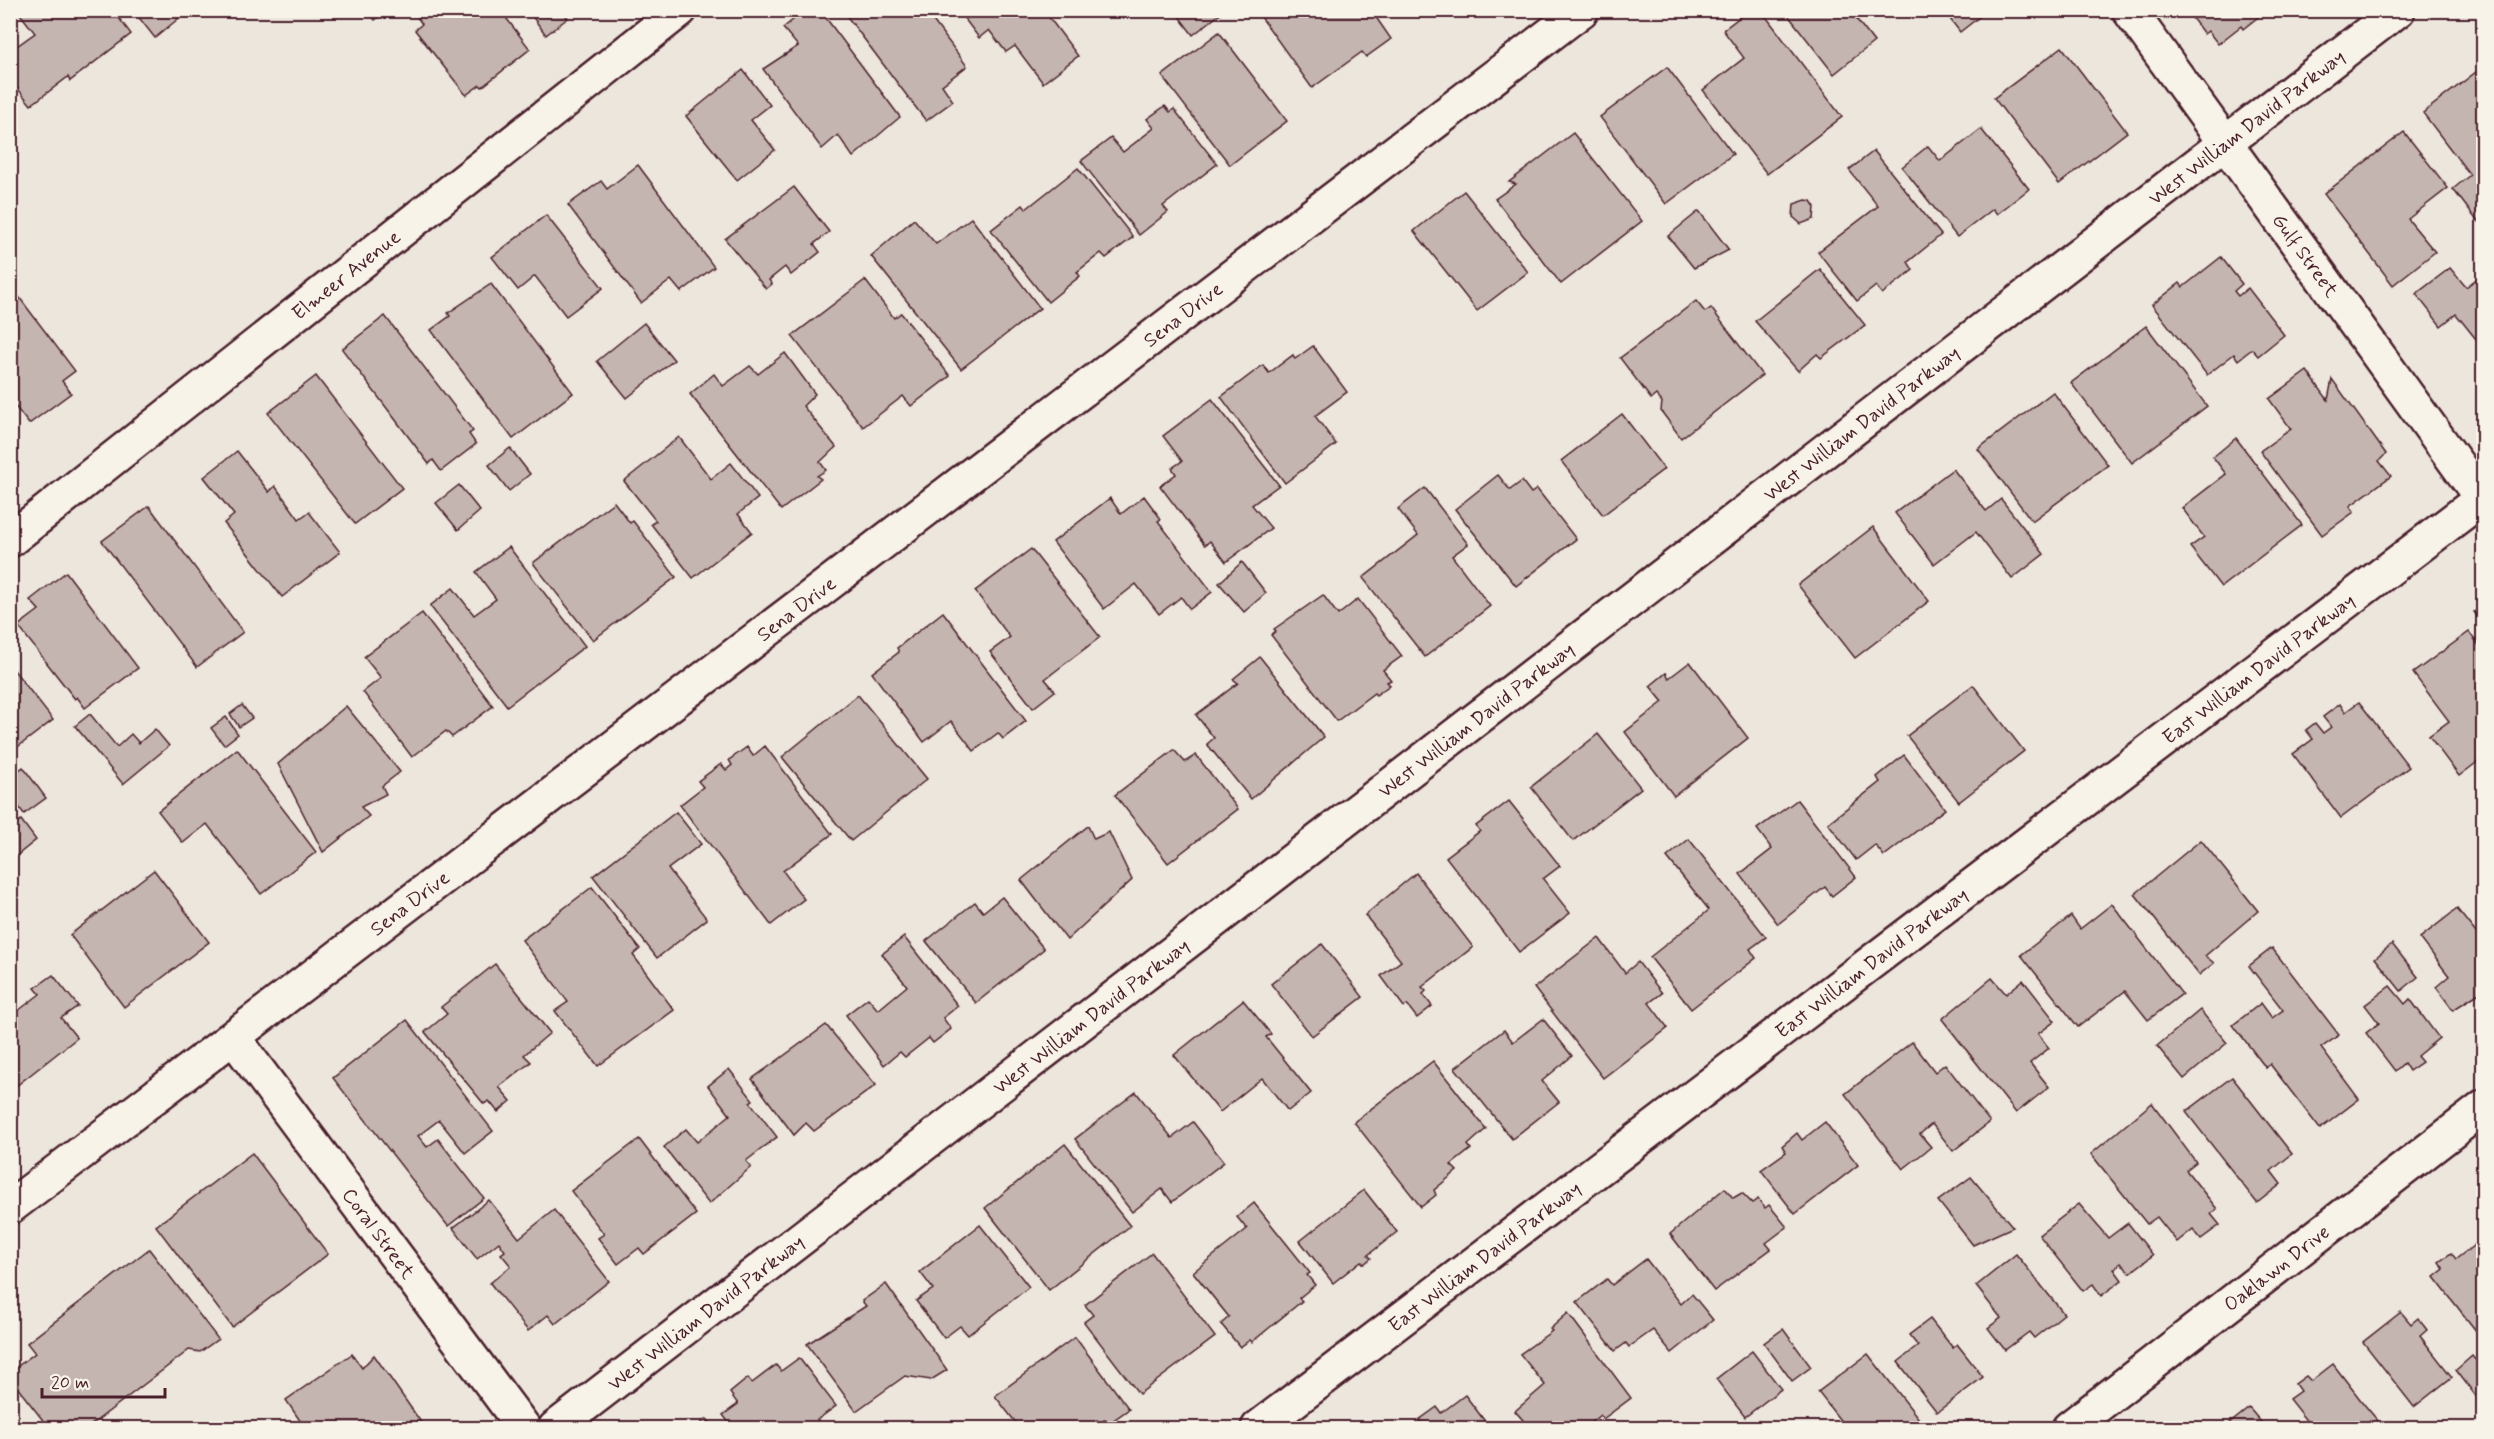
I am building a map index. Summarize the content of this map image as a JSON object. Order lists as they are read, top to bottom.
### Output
{
  "streets": {
    "street": [
      "West William David Parkway",
      "Gulf Street",
      "Elmeer Avenue",
      "Sena Drive",
      "East William David Parkway",
      "Coral Street",
      "Oaklawn Drive"
    ]
  },
  "crossings": [
    ["West William David Parkway", "Gulf Street"],
    ["Gulf Street", "East William David Parkway"],
    ["Sena Drive", "Coral Street"]
  ],
  "scale_bar": "20 m"
}
